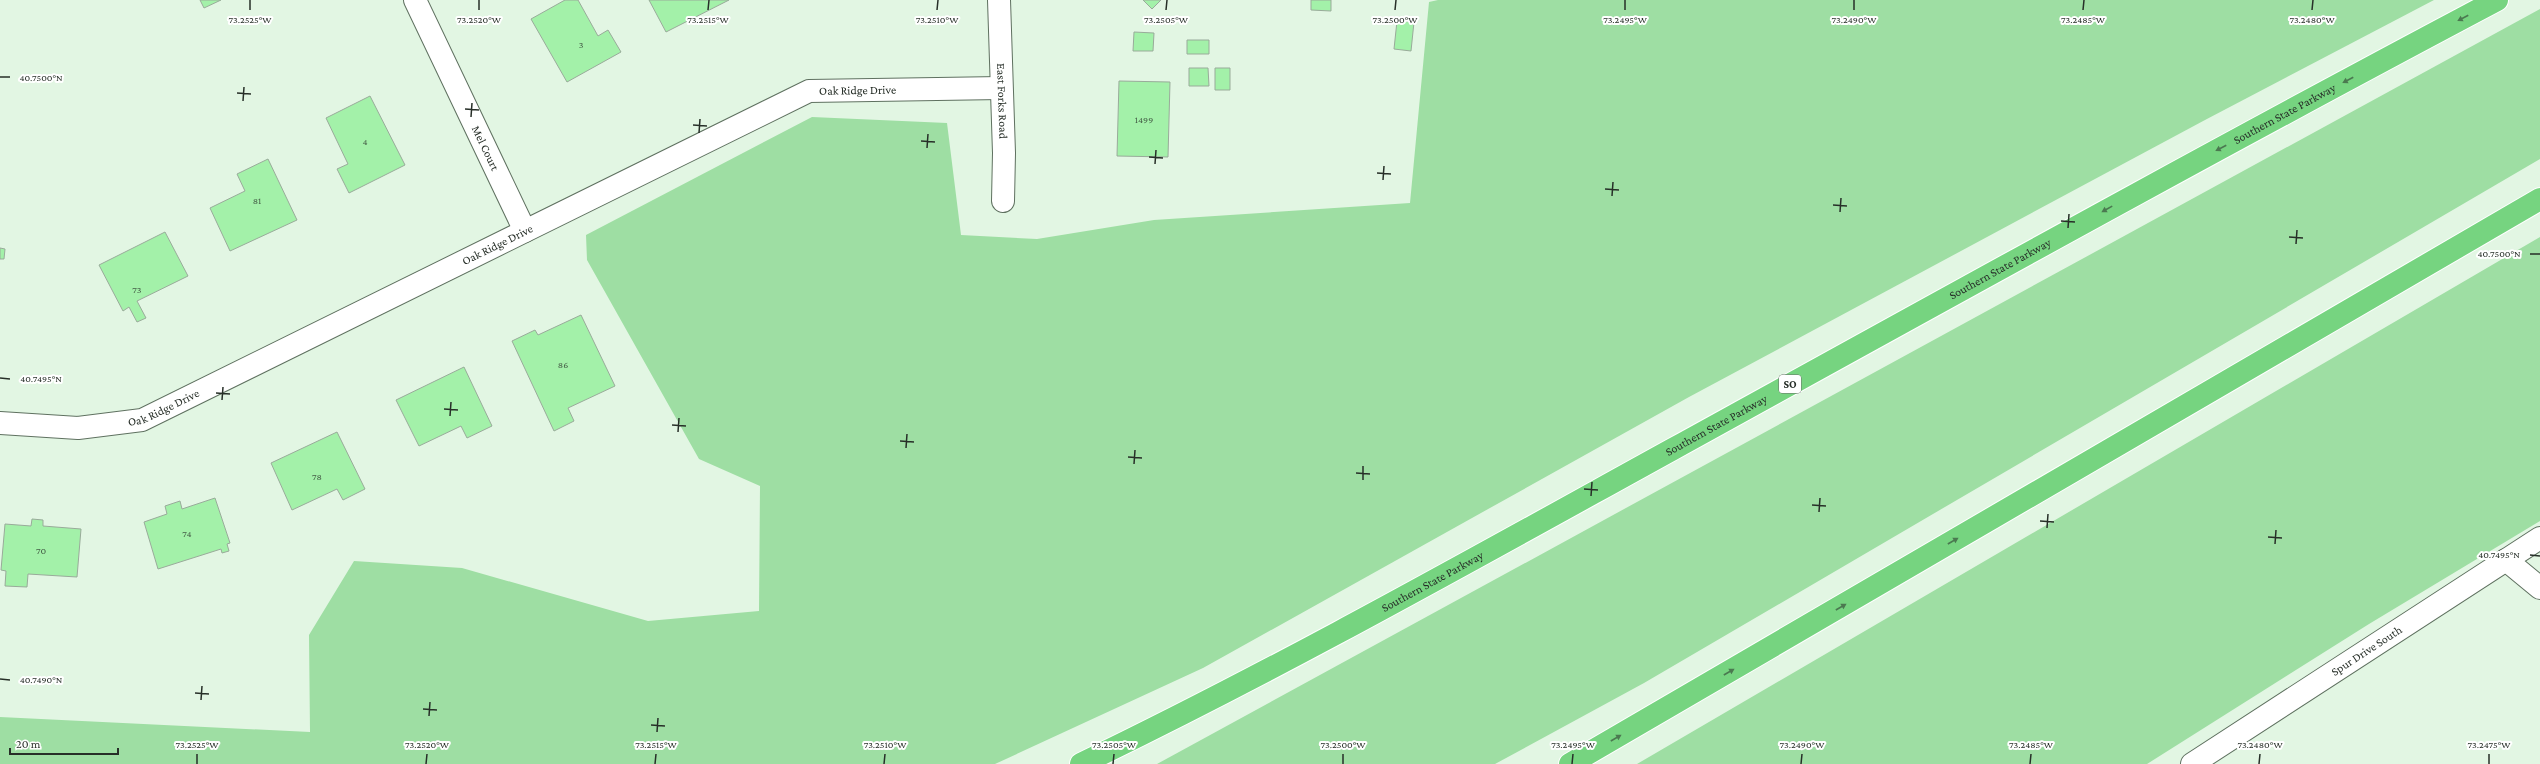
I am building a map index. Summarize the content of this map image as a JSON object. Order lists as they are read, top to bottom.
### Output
{
  "streets": {
    "highway": ["Southern State Parkway", "SO"],
    "street": [
      "Oak Ridge Drive",
      "East Forks Road",
      "Mel Court",
      "Spur Drive South"
    ]
  },
  "crossings": [
    ["Oak Ridge Drive", "East Forks Road"],
    ["Oak Ridge Drive", "Mel Court"]
  ],
  "one_way": ["Southern State Parkway"],
  "house_numbers": [
    "3",
    "1499",
    "4",
    "81",
    "73",
    "86",
    "78",
    "74",
    "70"
  ],
  "scale_bar": "20 m",
  "coordinates": [
    "73.2525°W",
    "73.2520°W",
    "73.2515°W",
    "73.2510°W",
    "73.2505°W",
    "73.2500°W",
    "73.2495°W",
    "73.2490°W",
    "73.2485°W",
    "73.2480°W",
    "40.7500°N",
    "40.7495°N",
    "40.7490°N",
    "73.2475°W"
  ]
}
